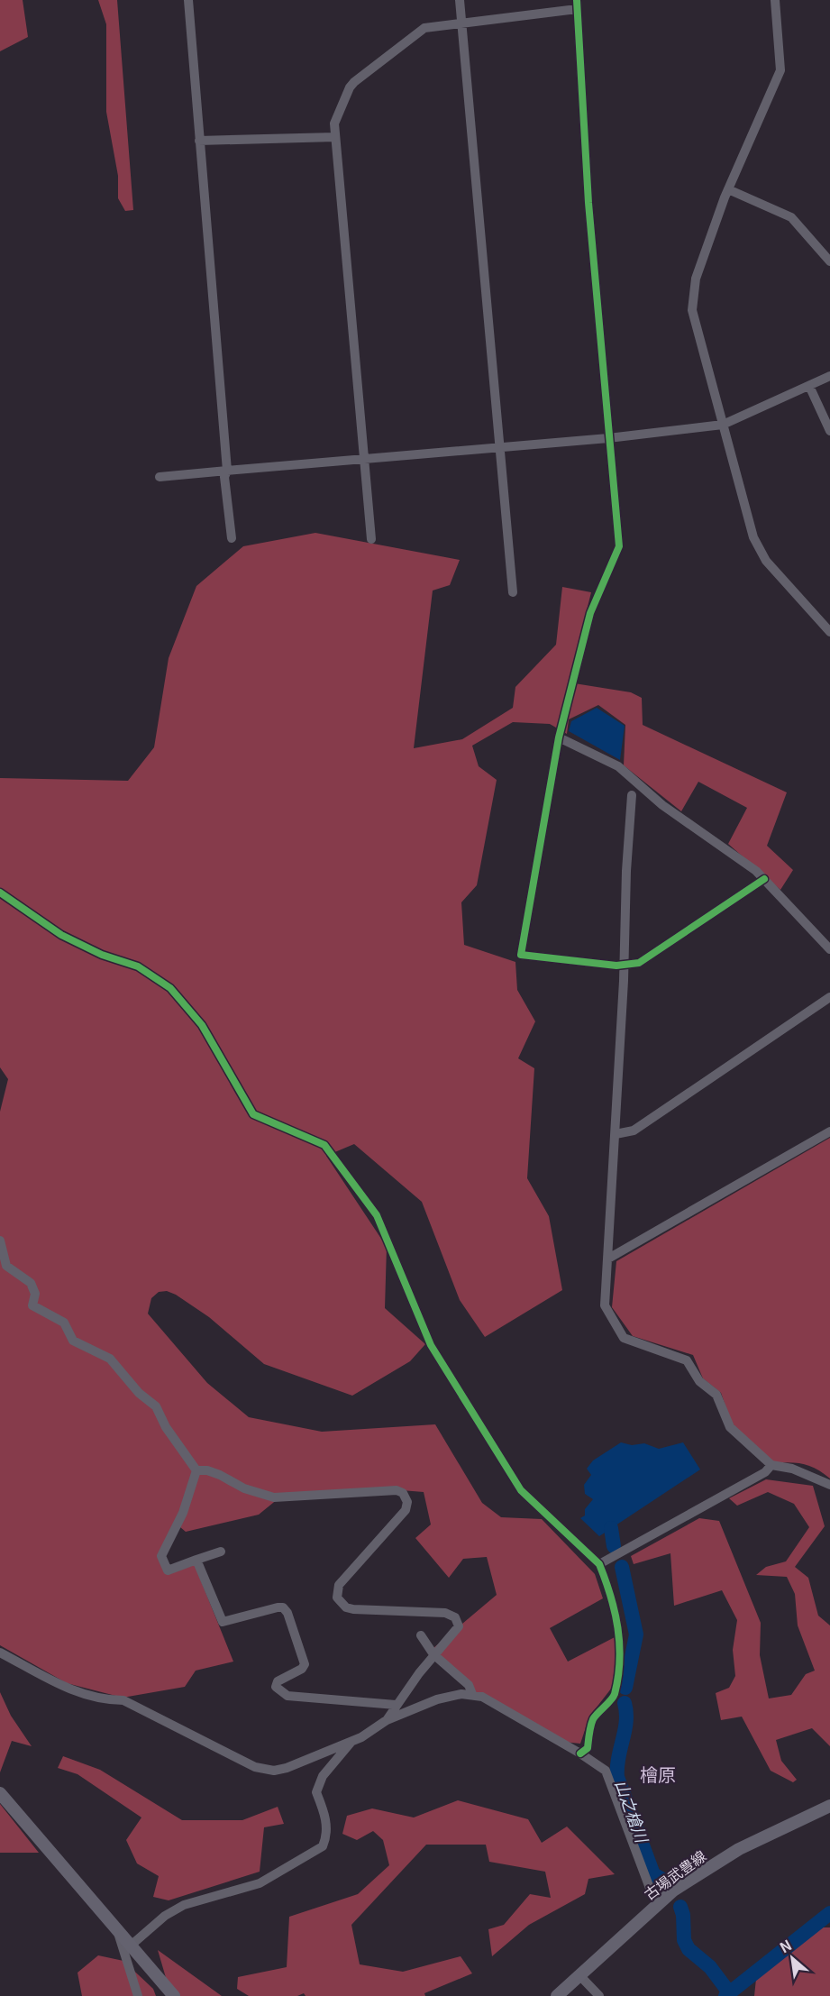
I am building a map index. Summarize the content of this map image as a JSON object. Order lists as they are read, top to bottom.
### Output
{
  "streets": {
    "main road": ["古場武豊線"]
  },
  "districts": ["檜原"],
  "water": ["山之槍川"],
  "north": "top left"
}
